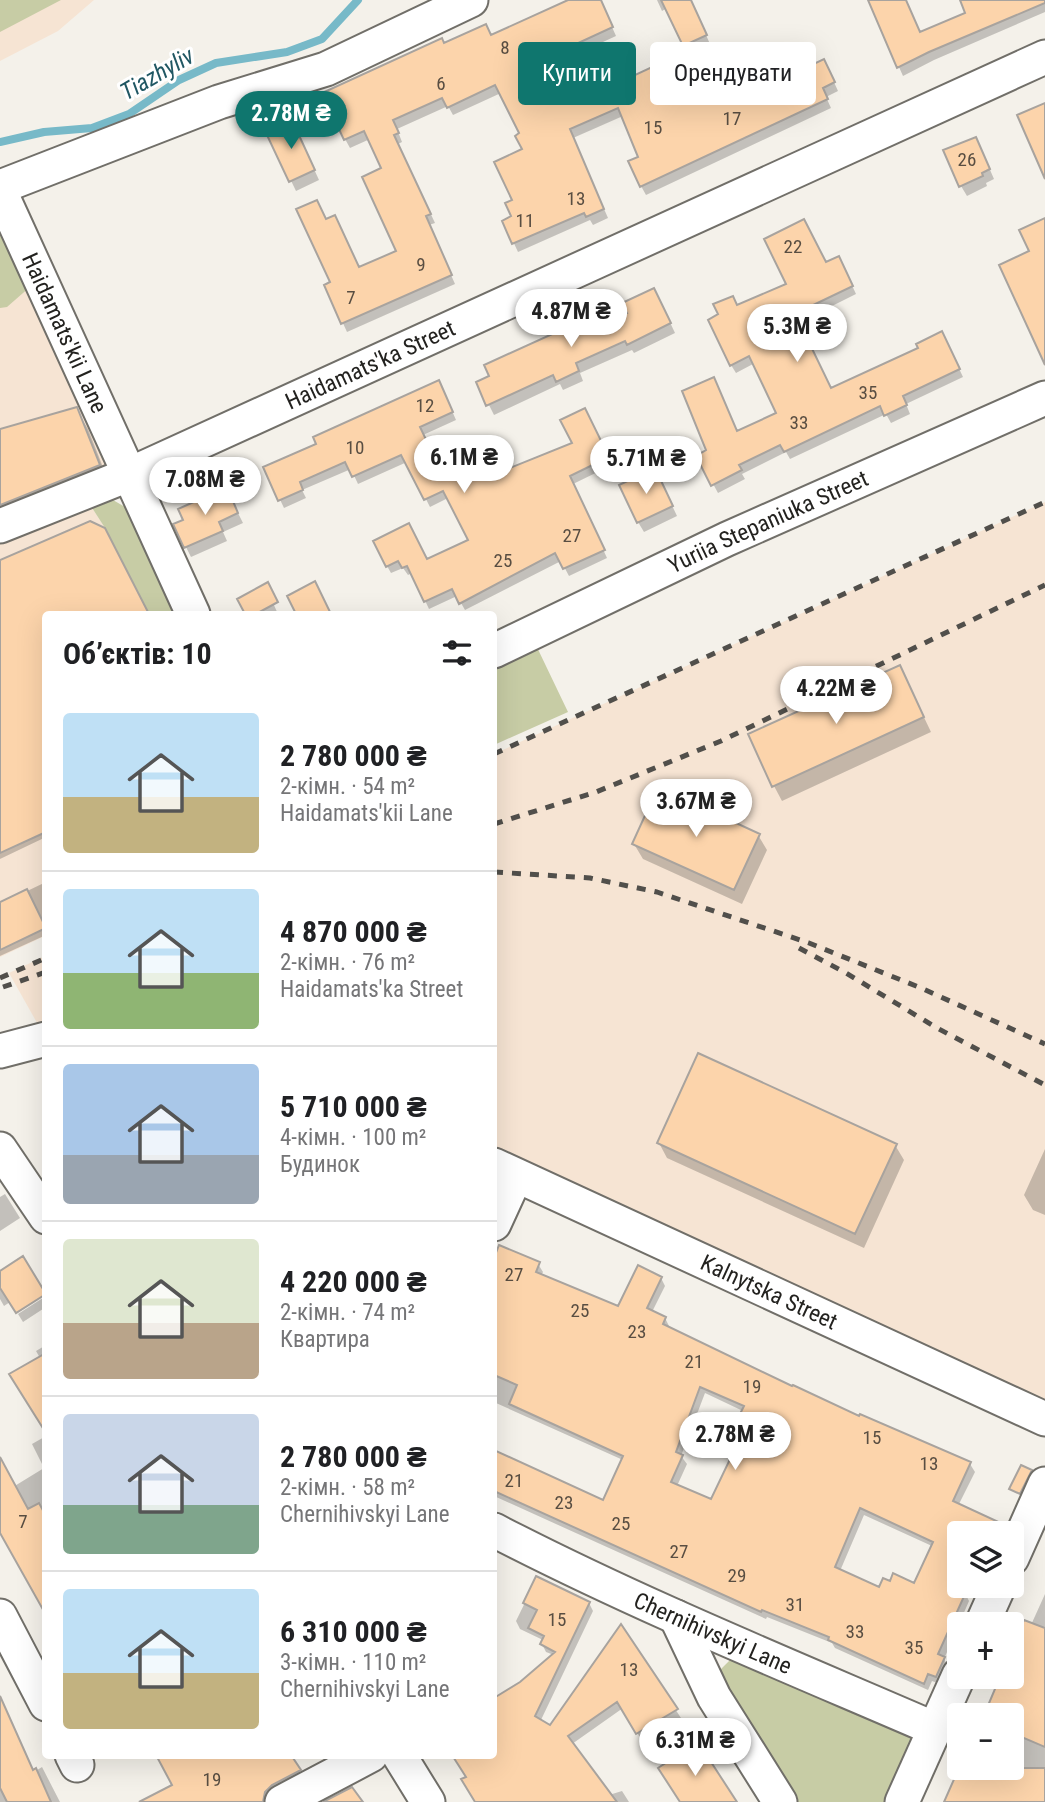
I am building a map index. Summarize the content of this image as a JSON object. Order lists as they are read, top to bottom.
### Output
{
  "streets": {
    "street": [
      "Haidamats'kii Lane",
      "Haidamats'ka Street",
      "Yuriia Stepaniuka Street",
      "Kalnytska Street",
      "Chernihivskyi Lane"
    ]
  },
  "crossings": [
    ["Haidamats'kii Lane", "Haidamats'ka Street"]
  ],
  "water": ["Tiazhyliv"],
  "house_numbers": [
    "8",
    "6",
    "17",
    "15",
    "26",
    "13",
    "11",
    "22",
    "9",
    "7",
    "35",
    "12",
    "33",
    "10",
    "27",
    "25",
    "27",
    "25",
    "23",
    "21",
    "19",
    "15",
    "13",
    "21",
    "23",
    "7",
    "25",
    "27",
    "29",
    "31",
    "15",
    "33",
    "35",
    "13",
    "19"
  ],
  "page": {
    "chip": ["Купити", "Орендувати"],
    "price": [
      "2.78M ₴",
      "4.87M ₴",
      "5.3M ₴",
      "6.1M ₴",
      "5.71M ₴",
      "7.08M ₴",
      "4.22M ₴",
      "3.67M ₴",
      "2.78M ₴",
      "6.31M ₴"
    ],
    "heading": "Об’єктів: 10",
    "list": [
      {
        "name": "2 780 000 ₴",
        "note": "2-кімн. · 54 m² · Haidamats'kii Lane"
      },
      {
        "name": "4 870 000 ₴",
        "note": "2-кімн. · 76 m² · Haidamats'ka Street"
      },
      {
        "name": "5 710 000 ₴",
        "note": "4-кімн. · 100 m² · Будинок"
      },
      {
        "name": "4 220 000 ₴",
        "note": "2-кімн. · 74 m² · Квартира"
      },
      {
        "name": "2 780 000 ₴",
        "note": "2-кімн. · 58 m² · Chernihivskyi Lane"
      },
      {
        "name": "6 310 000 ₴",
        "note": "3-кімн. · 110 m² · Chernihivskyi Lane"
      }
    ],
    "map_buttons": ["+", "−"]
  }
}
